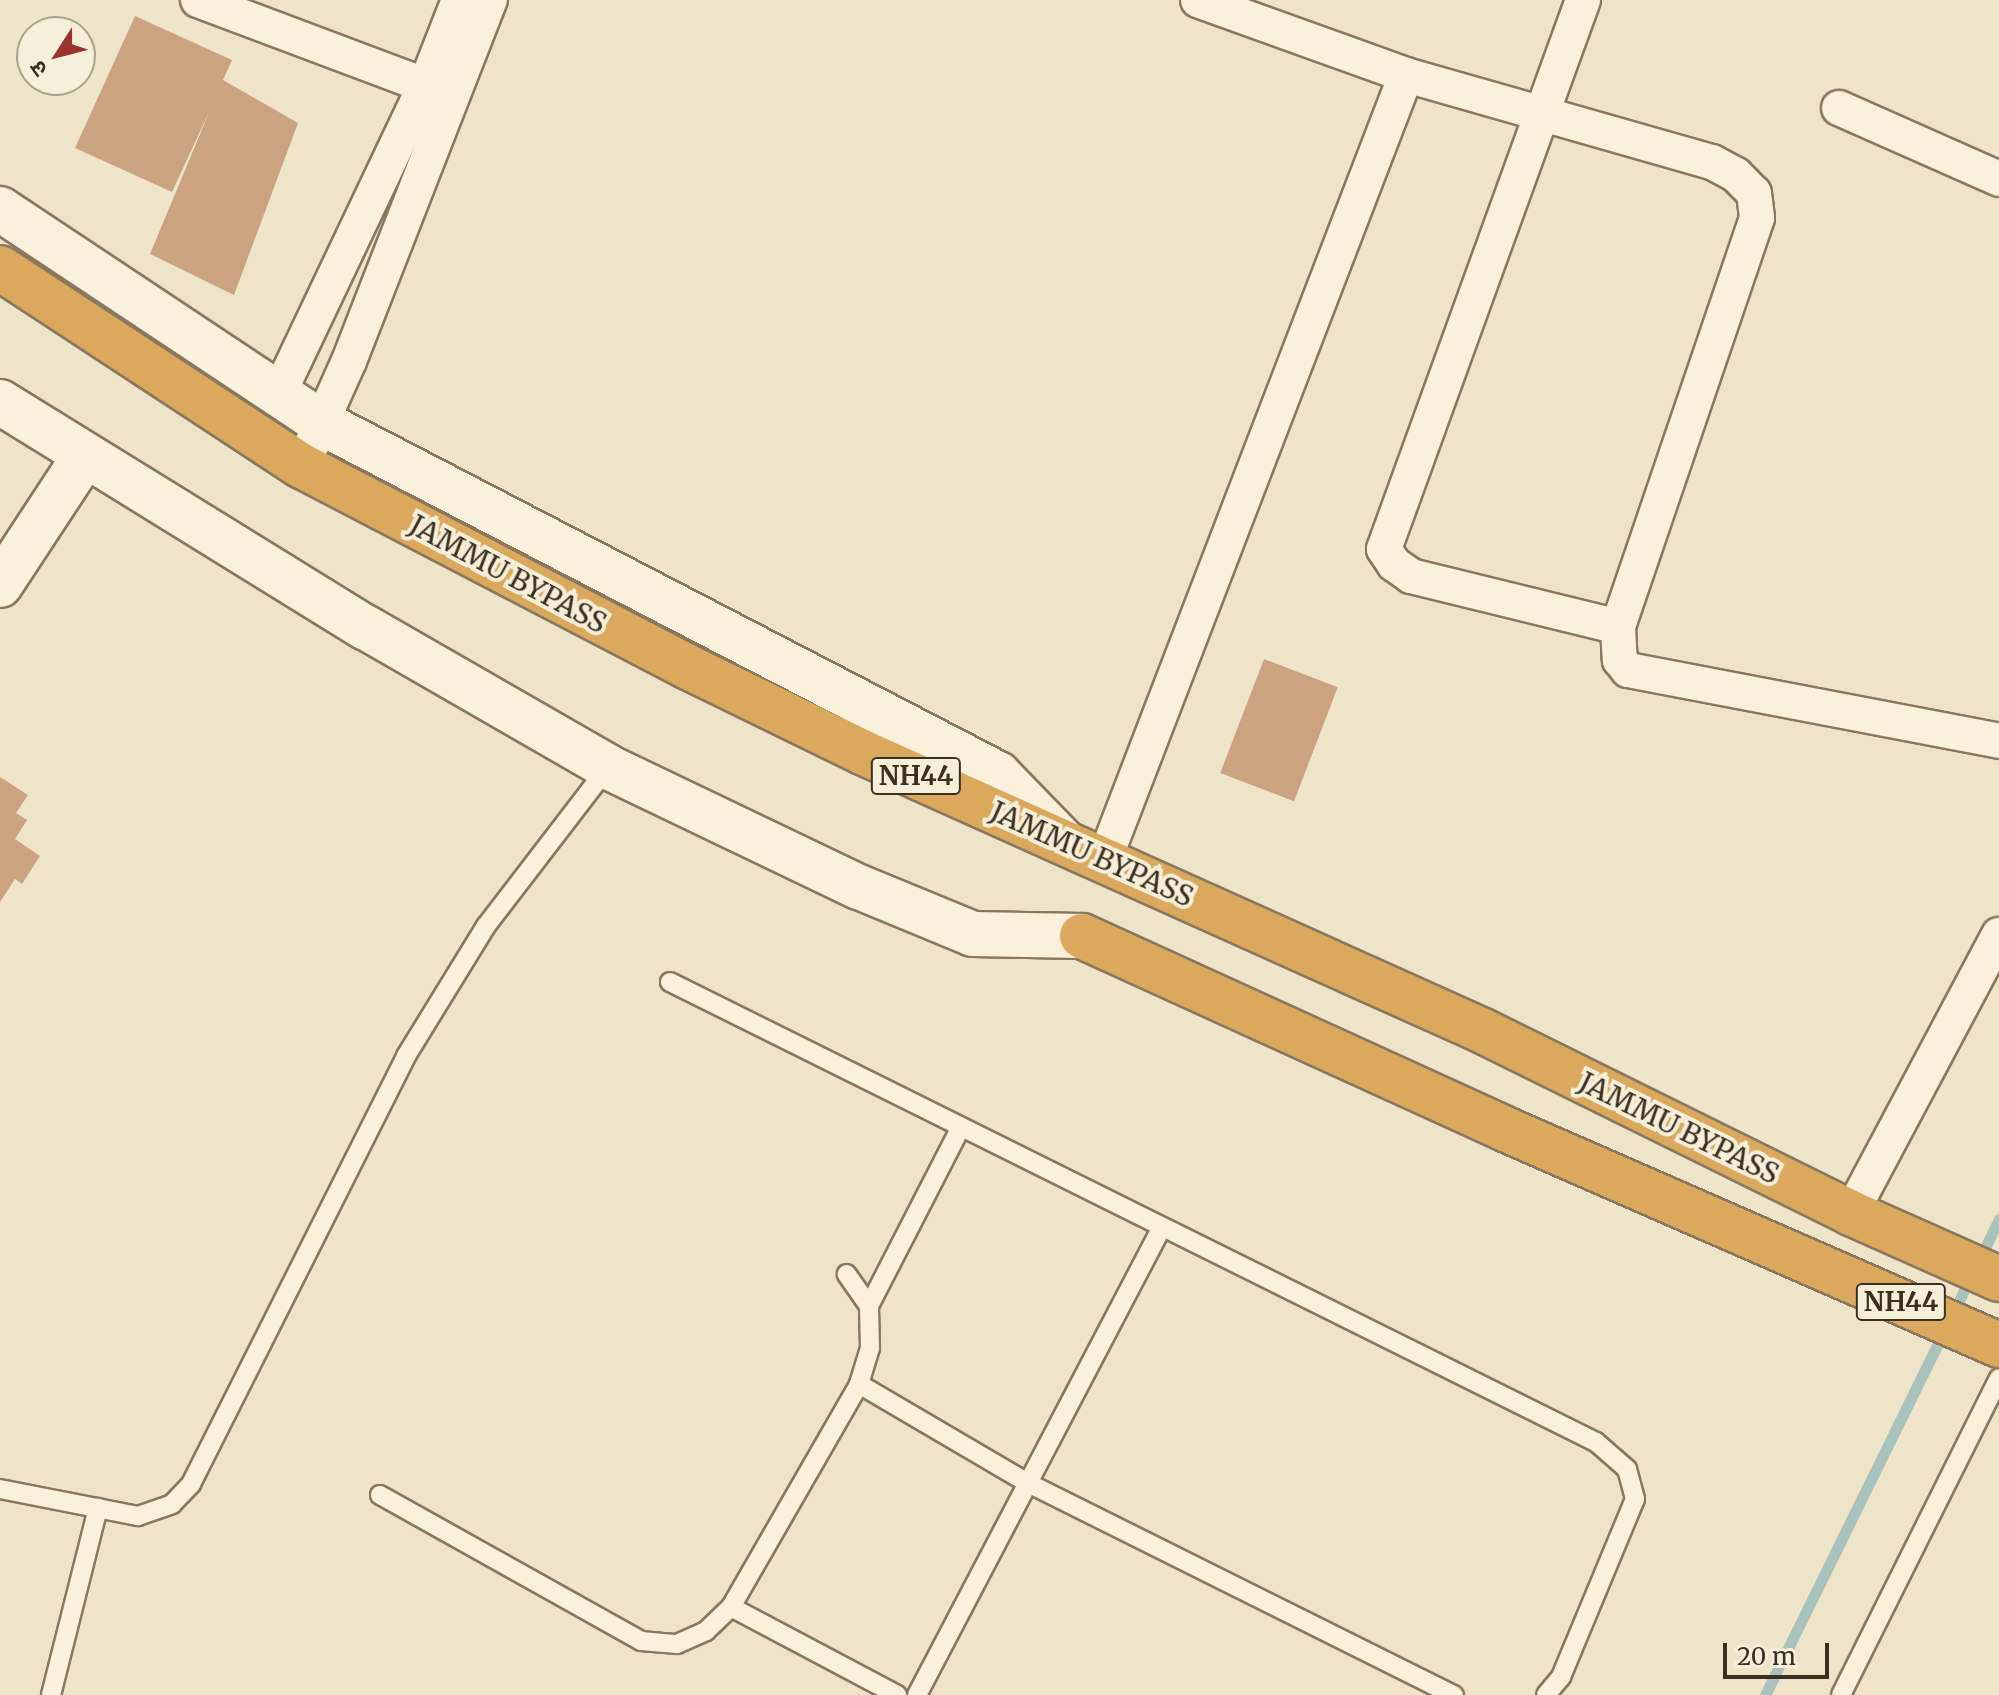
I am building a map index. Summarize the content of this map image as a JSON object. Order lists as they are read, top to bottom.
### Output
{
  "streets": {
    "highway": ["JAMMU BYPASS", "NH44"]
  },
  "scale_bar": "20 m",
  "north": "bottom left"
}
